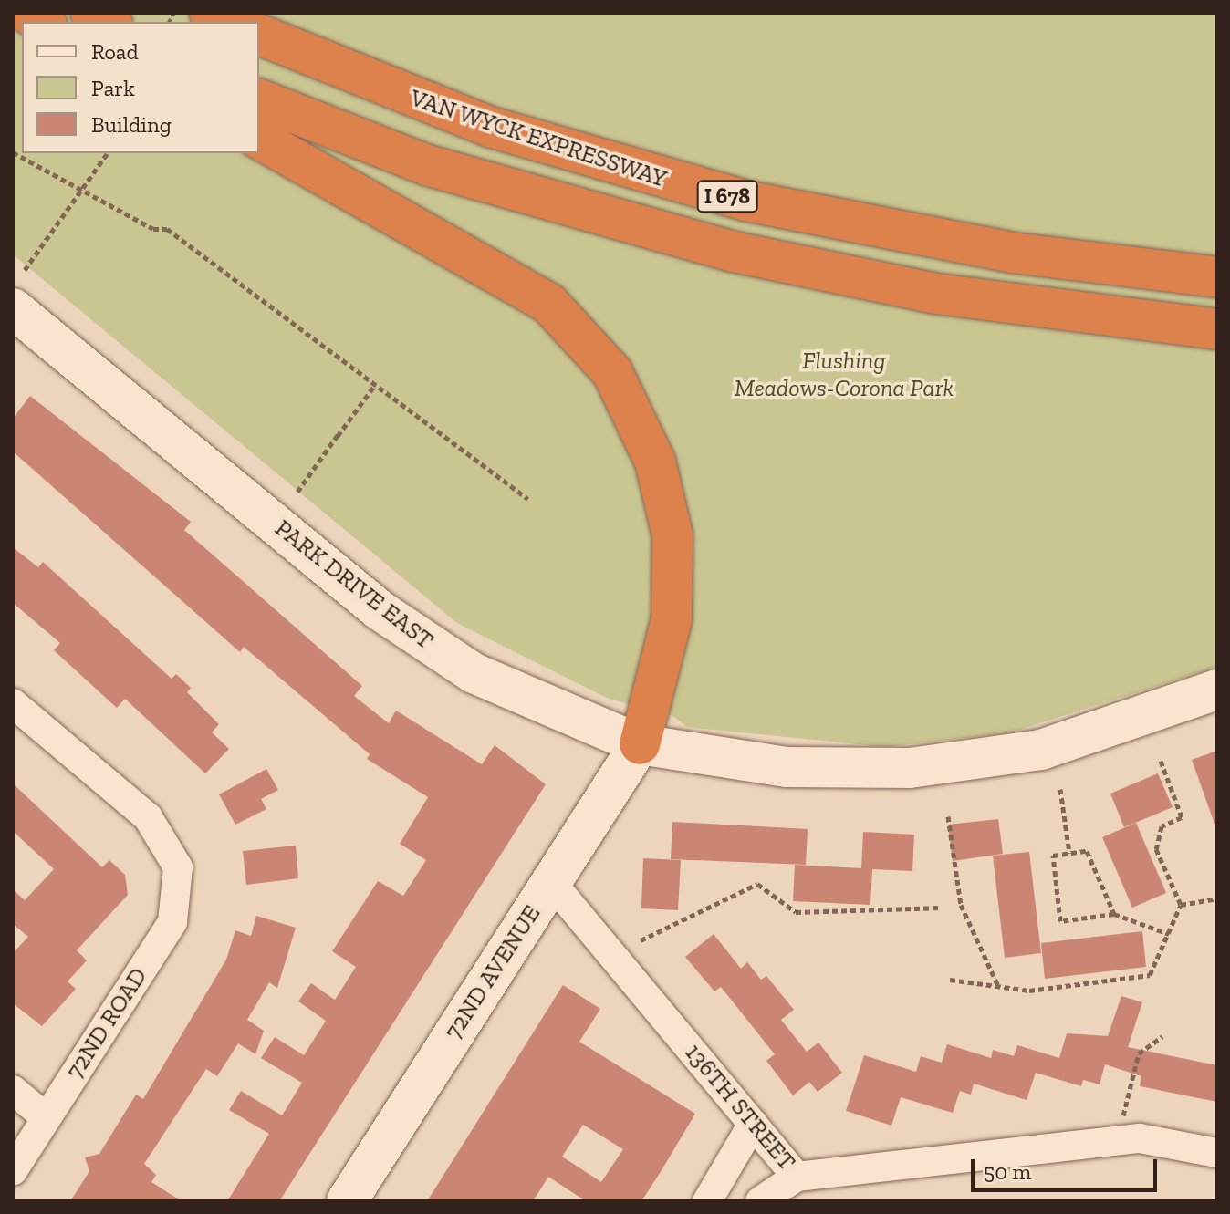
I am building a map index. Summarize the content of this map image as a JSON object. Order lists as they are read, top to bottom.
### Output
{
  "streets": {
    "highway": ["VAN WYCK EXPRESSWAY", "I 678"],
    "street": [
      "PARK DRIVE EAST",
      "72ND AVENUE",
      "72ND ROAD",
      "136TH STREET"
    ]
  },
  "crossings": [
    ["PARK DRIVE EAST", "72ND AVENUE"],
    ["72ND AVENUE", "136TH STREET"]
  ],
  "parks": ["Flushing Meadows-Corona Park"],
  "legend": ["Road", "Park", "Building"],
  "scale_bar": "50 m"
}
